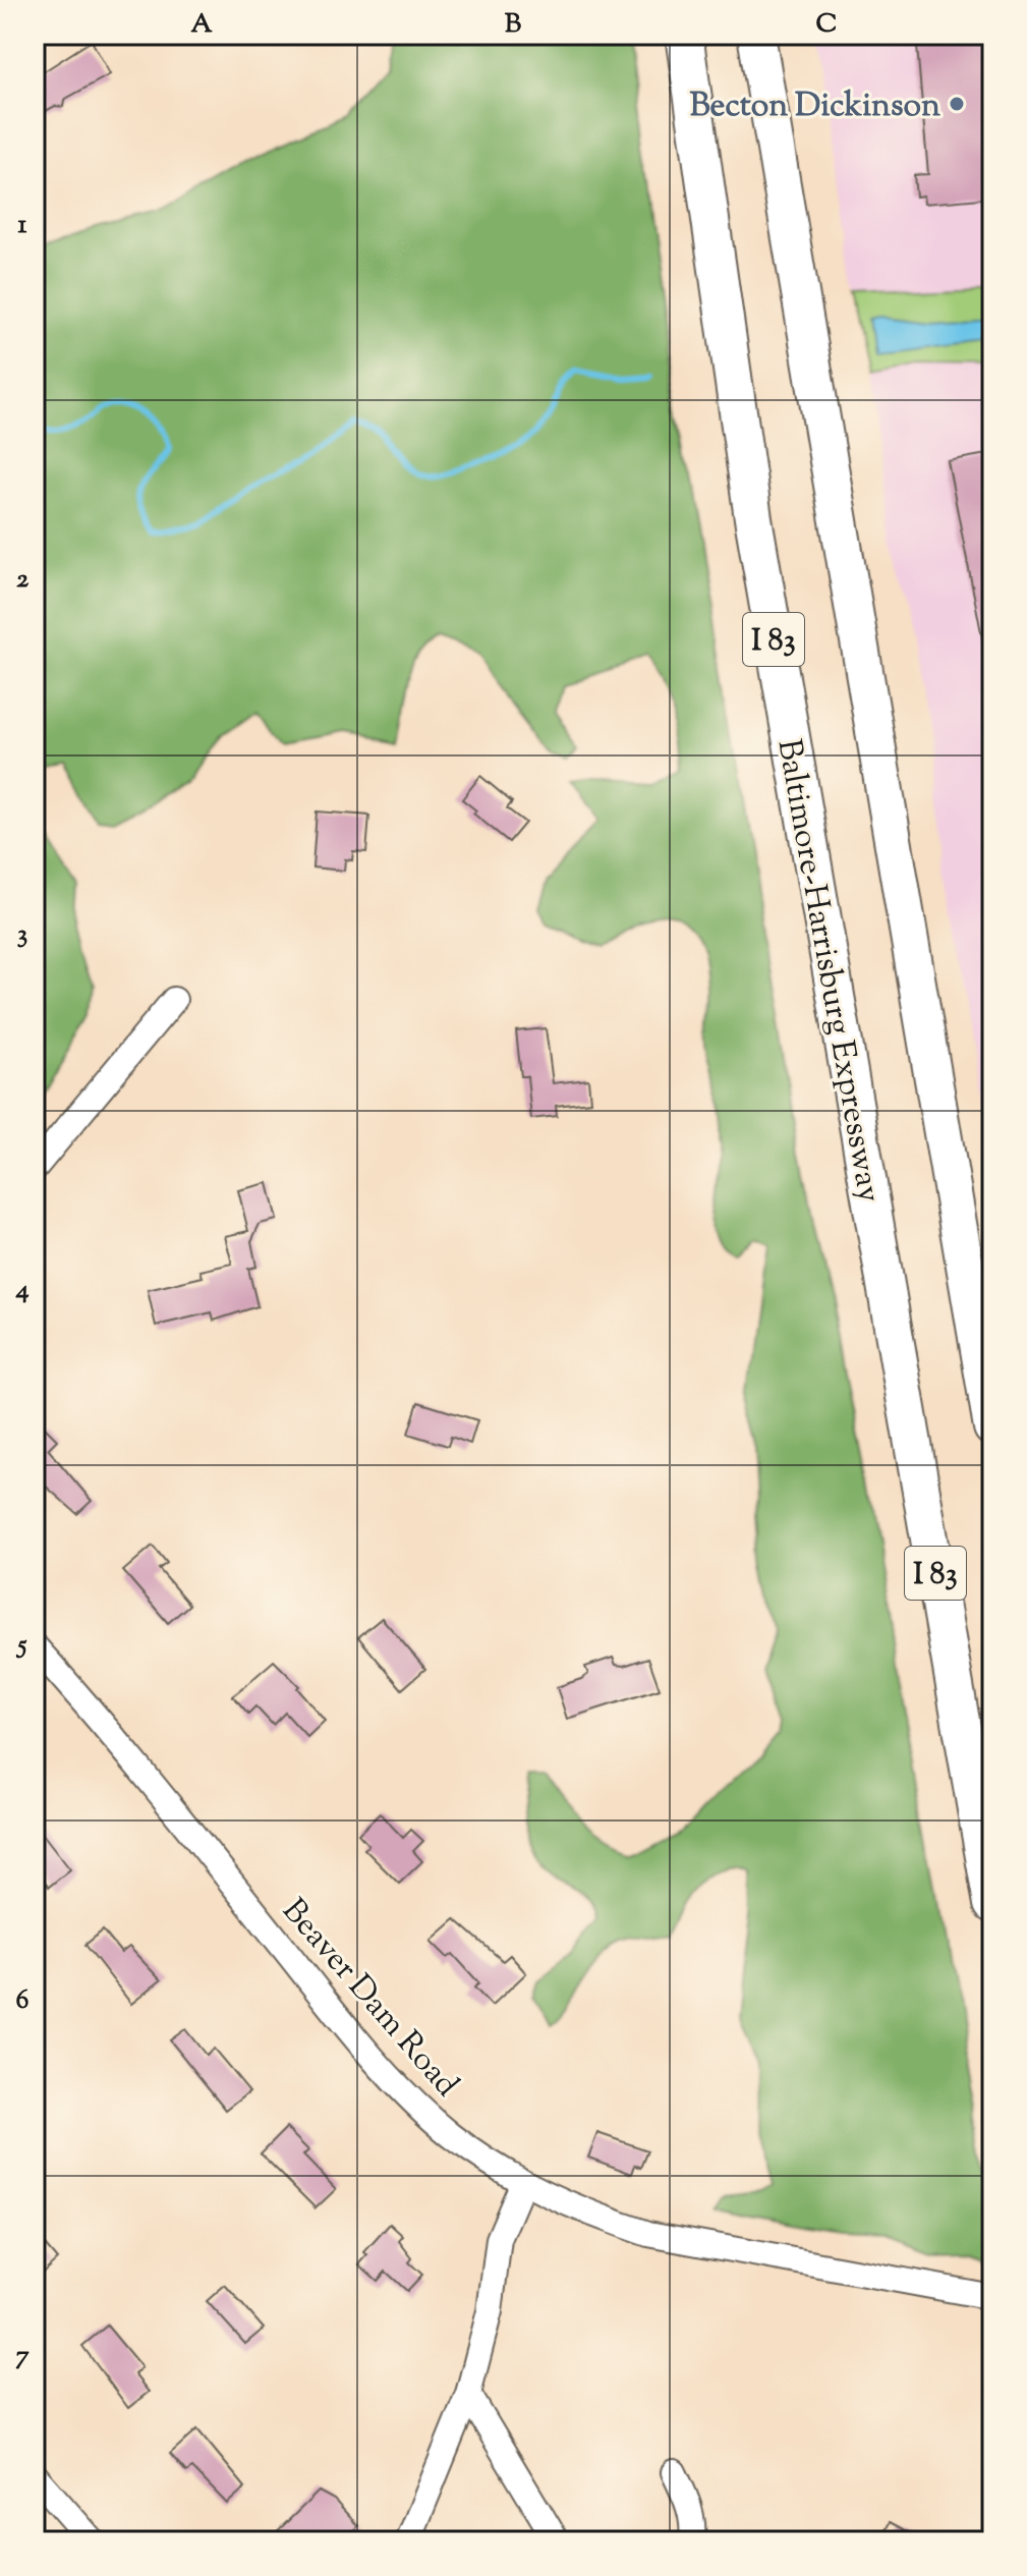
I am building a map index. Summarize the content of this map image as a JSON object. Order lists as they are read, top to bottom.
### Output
{
  "streets": {
    "highway": ["I 83", "Baltimore-Harrisburg Expressway"],
    "street": ["Beaver Dam Road"]
  },
  "places": ["Becton Dickinson"],
  "grid": {
    "columns": ["A", "B", "C"],
    "rows": [
      "1",
      "2",
      "3",
      "4",
      "5",
      "6",
      "7"
    ]
  }
}
